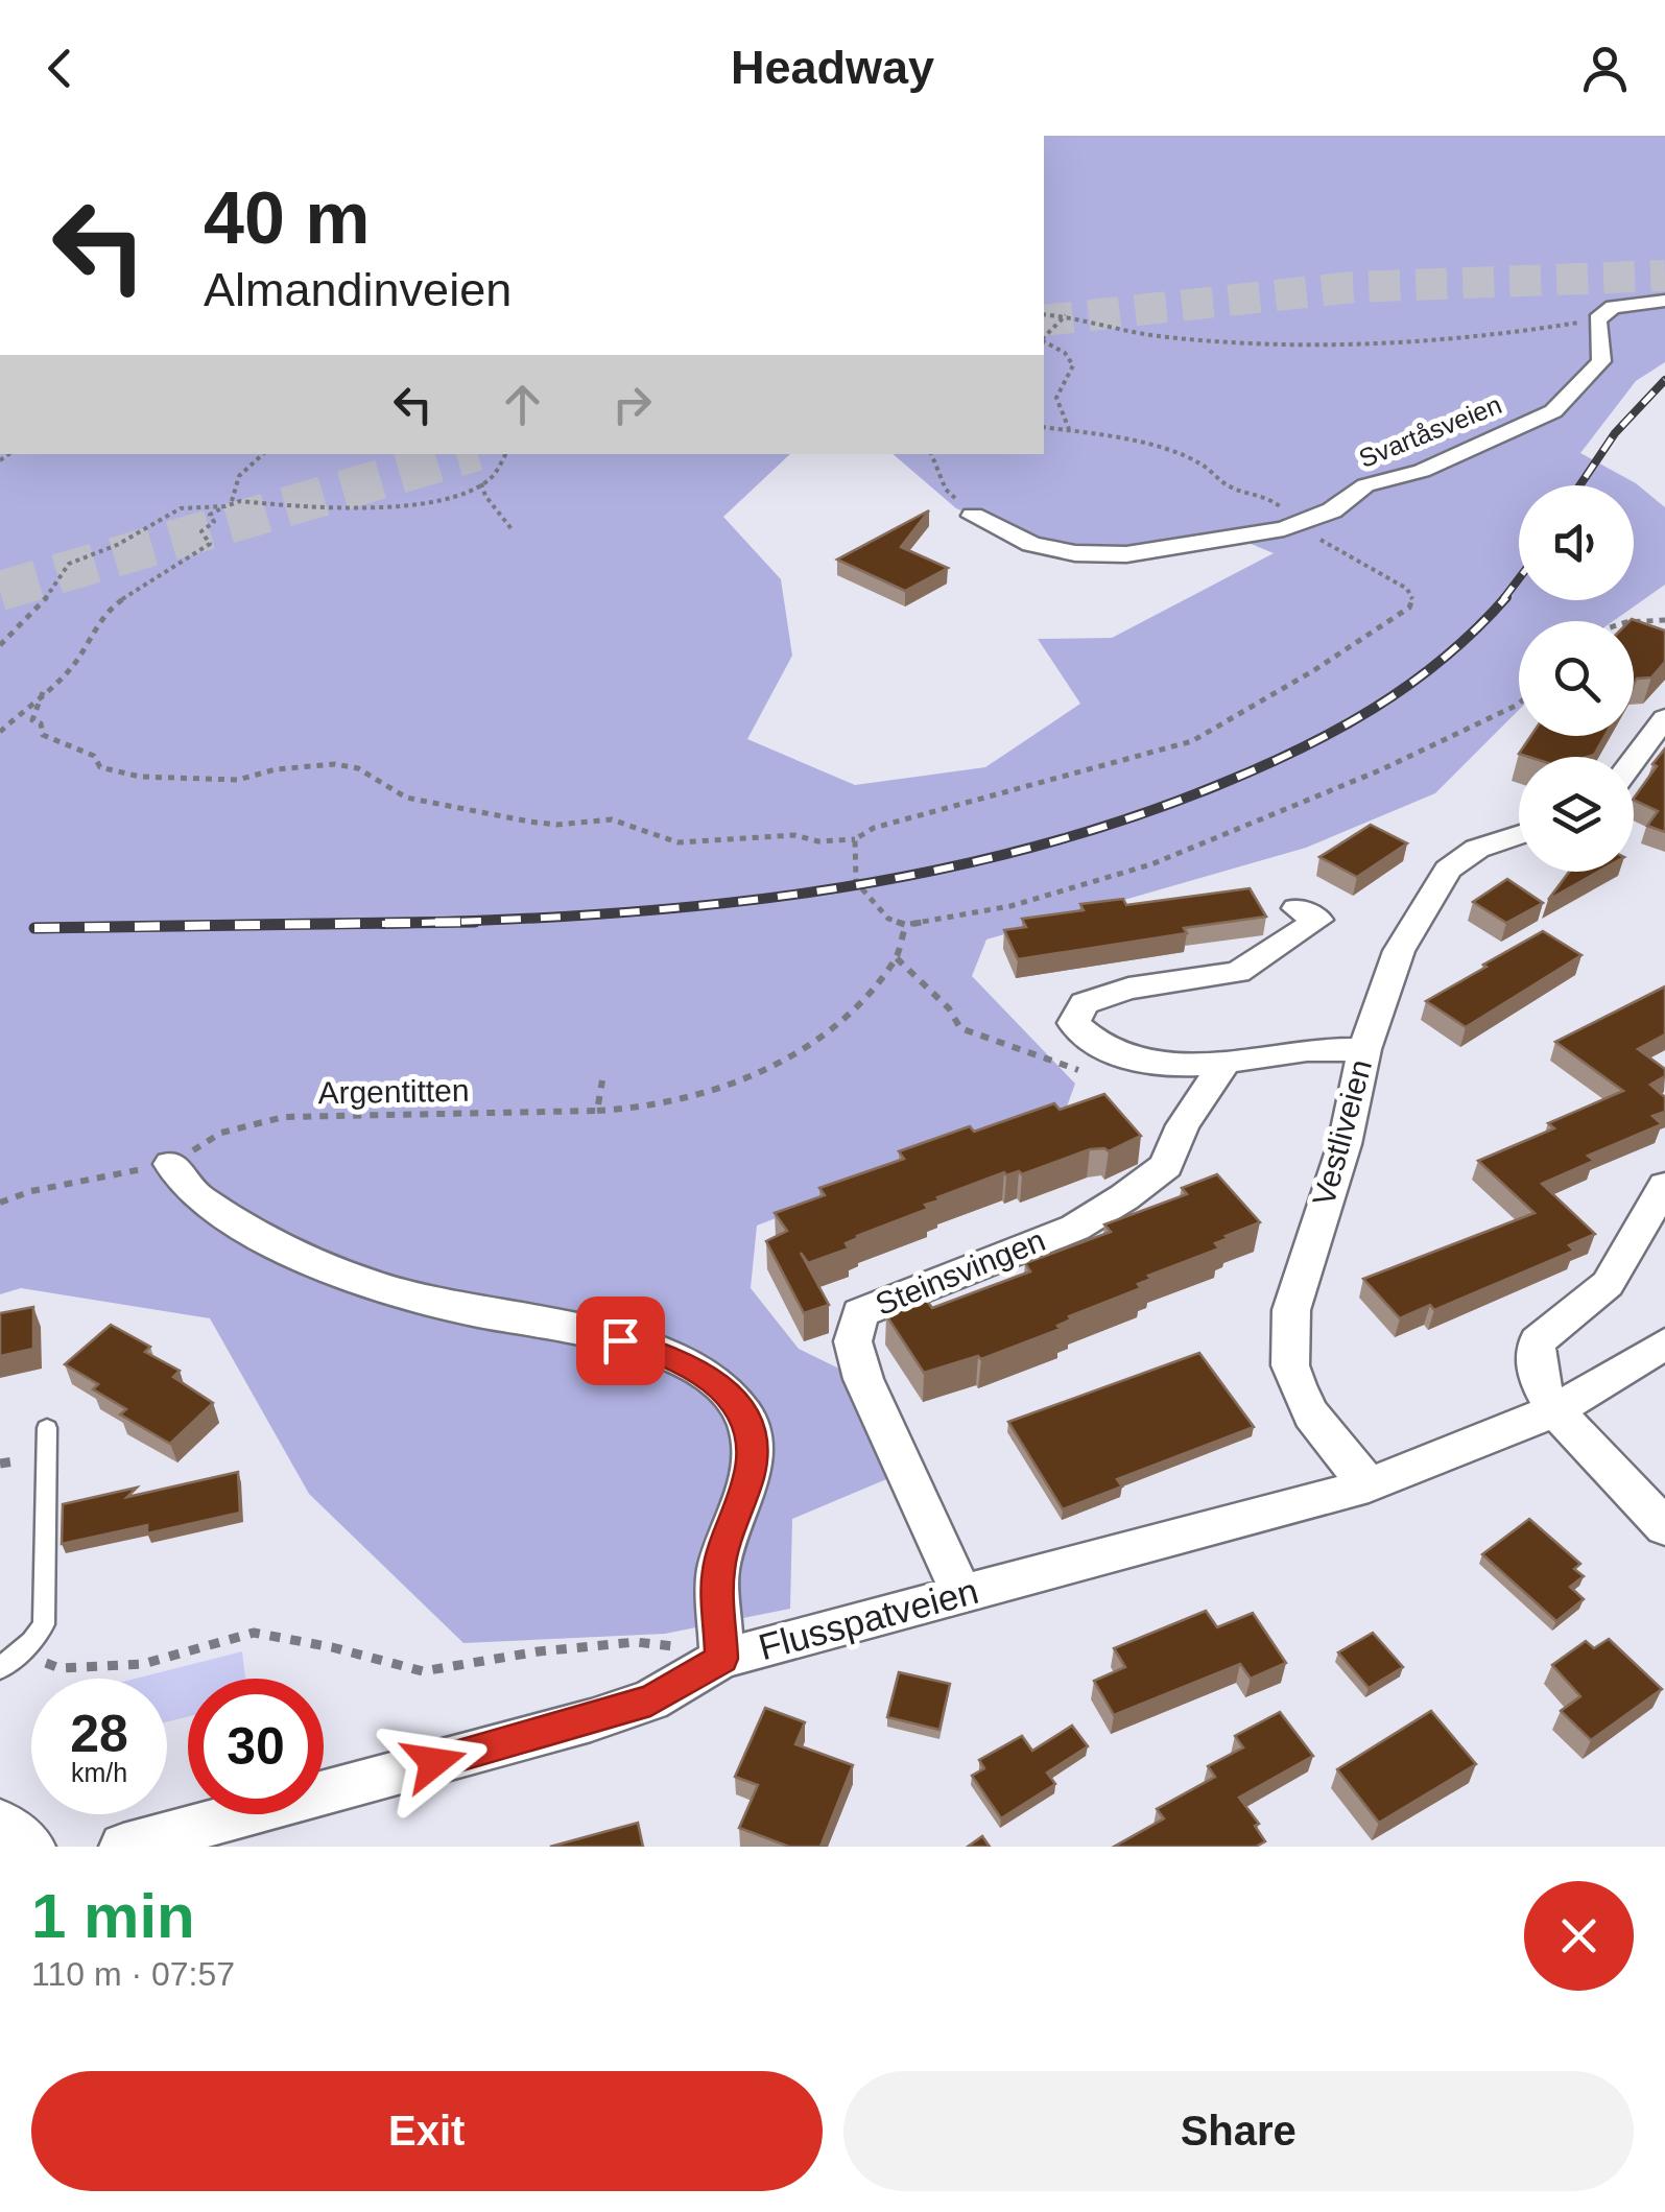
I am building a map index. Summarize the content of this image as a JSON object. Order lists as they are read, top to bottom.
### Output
{
  "streets": {
    "street": [
      "Svartåsveien",
      "Vestliveien",
      "Steinsvingen",
      "Flusspatveien"
    ],
    "path": ["Argentitten"]
  },
  "crossings": [
    ["Vestliveien", "Flusspatveien"],
    ["Steinsvingen", "Flusspatveien"]
  ],
  "page": {
    "header": "Headway",
    "turn": ["40 m", "Almandinveien"],
    "speed": "28 km/h",
    "limit": "30",
    "heading": ["1 min", "110 m · 07:57"],
    "buttons": ["Exit", "Share"]
  }
}
